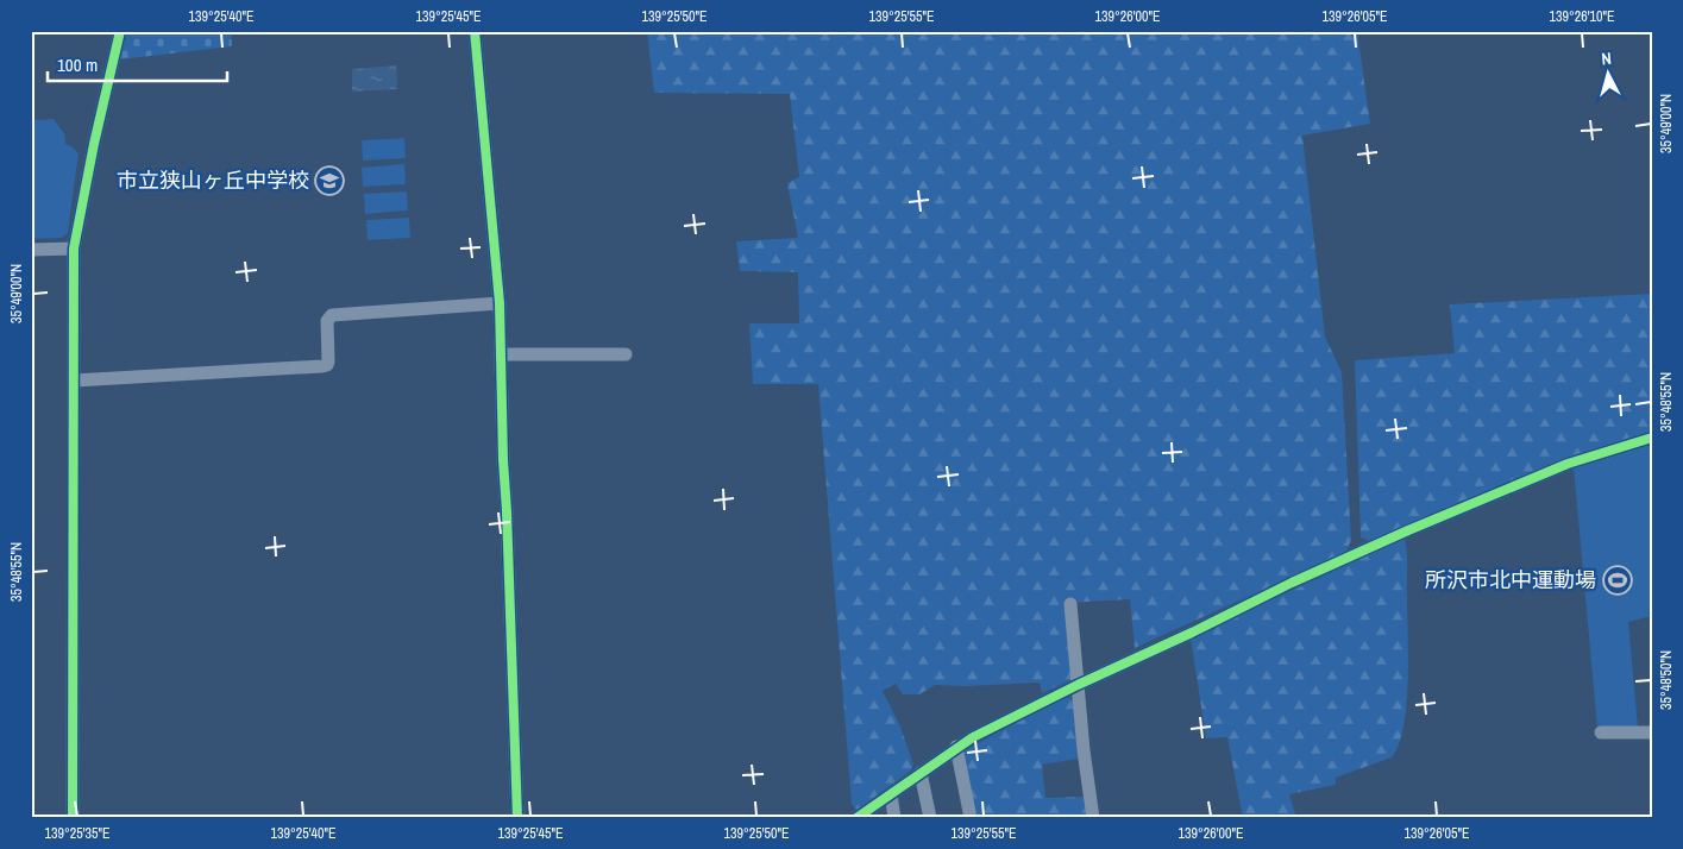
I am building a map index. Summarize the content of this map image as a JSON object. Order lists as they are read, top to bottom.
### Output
{
  "places": {
    "school or university": ["市立狭山ヶ丘中学校"],
    "sports": ["所沢市北中運動場"]
  },
  "scale_bar": "100 m",
  "north": "top",
  "coordinates": [
    "139°25'40\"E",
    "139°25'45\"E",
    "139°25'50\"E",
    "139°25'55\"E",
    "139°26'00\"E",
    "139°26'05\"E",
    "139°26'10\"E",
    "35°49'00\"N",
    "35°48'55\"N",
    "35°48'50\"N",
    "139°25'35\"E"
  ]
}
